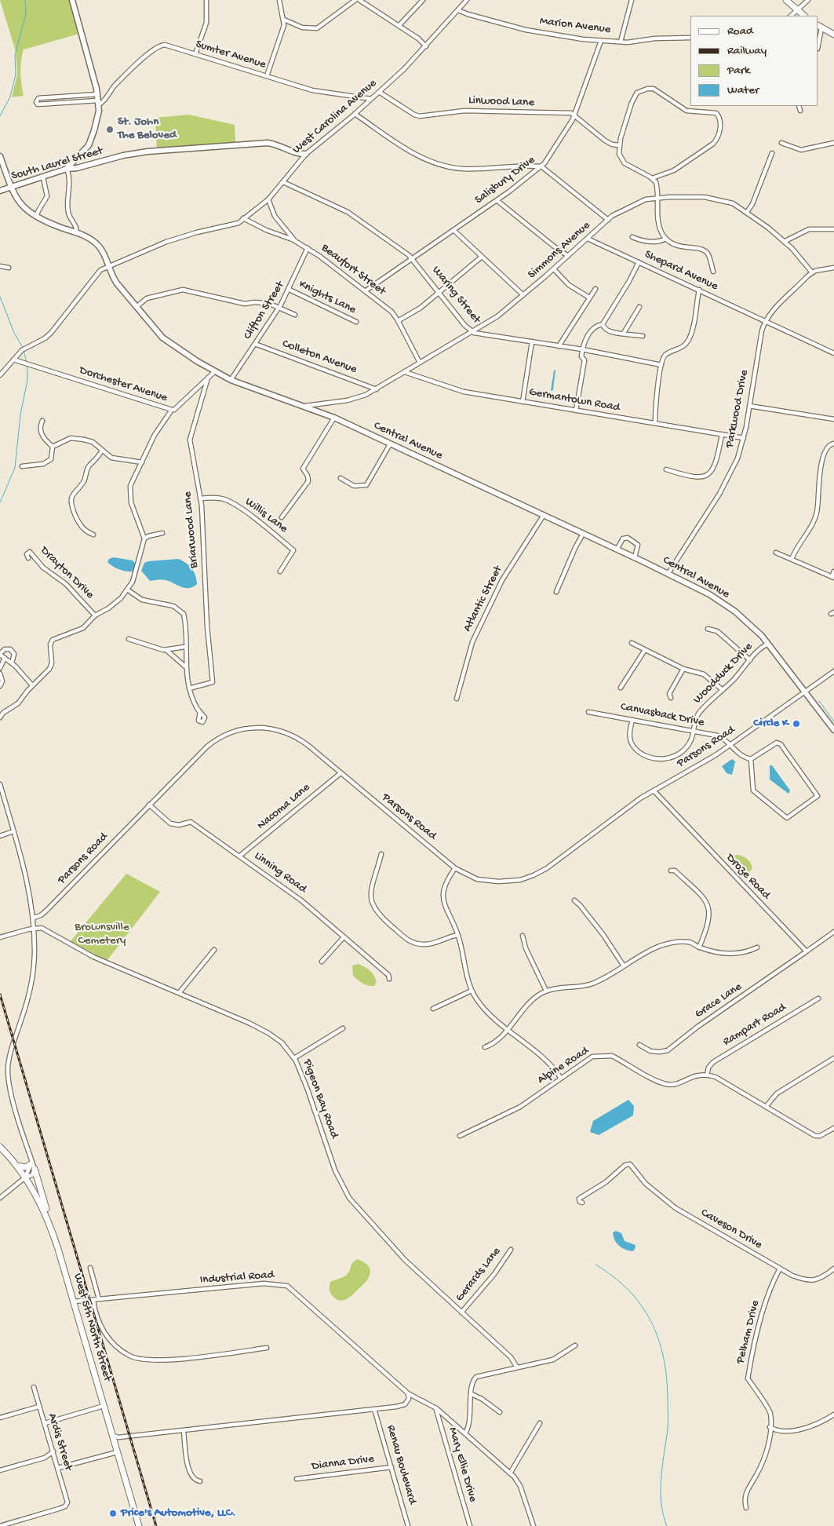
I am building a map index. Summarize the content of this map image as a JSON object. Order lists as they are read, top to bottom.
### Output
{
  "streets": {
    "main road": ["West 5th North Street"],
    "street": [
      "Marion Avenue",
      "Sumter Avenue",
      "Linwood Lane",
      "West Carolina Avenue",
      "South Laurel Street",
      "Salisbury Drive",
      "Simmons Avenue",
      "Beaufort Street",
      "Shepard Avenue",
      "Waring Street",
      "Knights Lane",
      "Clifton Street",
      "Colleton Avenue",
      "Dorchester Avenue",
      "Germantown Road",
      "Parkwood Drive",
      "Central Avenue",
      "Willis Lane",
      "Briarwood Lane",
      "Drayton Drive",
      "Atlantic Street",
      "Woodduck Drive",
      "Canvasback Drive",
      "Parsons Road",
      "Nacoma Lane",
      "Linning Road",
      "Droze Road",
      "Grace Lane",
      "Rampart Road",
      "Alpine Road",
      "Pigeon Bay Road",
      "Caveson Drive",
      "Gerards Lane",
      "Industrial Road",
      "Pelham Drive",
      "Ardis Street",
      "Dianna Drive",
      "Renau Boulevard",
      "Mary Ellie Drive"
    ]
  },
  "crossings": [
    ["Marion Avenue", "West Carolina Avenue"],
    ["Marion Avenue", "Salisbury Drive"],
    ["Sumter Avenue", "West Carolina Avenue"],
    ["Linwood Lane", "West Carolina Avenue"],
    ["Linwood Lane", "Salisbury Drive"],
    ["West Carolina Avenue", "South Laurel Street"],
    ["West Carolina Avenue", "Beaufort Street"],
    ["West Carolina Avenue", "Waring Street"],
    ["West Carolina Avenue", "Dorchester Avenue"],
    ["West Carolina Avenue", "Central Avenue"],
    ["South Laurel Street", "Central Avenue"],
    ["Salisbury Drive", "Beaufort Street"],
    ["Salisbury Drive", "Waring Street"],
    ["Simmons Avenue", "Beaufort Street"],
    ["Simmons Avenue", "Shepard Avenue"],
    ["Simmons Avenue", "Waring Street"],
    ["Simmons Avenue", "Colleton Avenue"],
    ["Simmons Avenue", "Germantown Road"],
    ["Simmons Avenue", "Parkwood Drive"],
    ["Simmons Avenue", "Central Avenue"],
    ["Beaufort Street", "Clifton Street"],
    ["Shepard Avenue", "Parkwood Drive"],
    ["Knights Lane", "Clifton Street"],
    ["Clifton Street", "Colleton Avenue"],
    ["Clifton Street", "Central Avenue"],
    ["Dorchester Avenue", "Central Avenue"],
    ["Dorchester Avenue", "Briarwood Lane"],
    ["Germantown Road", "Parkwood Drive"],
    ["Parkwood Drive", "Central Avenue"],
    ["Central Avenue", "Atlantic Street"],
    ["Central Avenue", "Woodduck Drive"],
    ["Central Avenue", "Parsons Road"],
    ["Willis Lane", "Briarwood Lane"],
    ["Woodduck Drive", "Canvasback Drive"],
    ["Canvasback Drive", "Parsons Road"],
    ["Parsons Road", "Nacoma Lane"],
    ["Parsons Road", "Linning Road"],
    ["Parsons Road", "Droze Road"],
    ["Nacoma Lane", "Linning Road"],
    ["Droze Road", "Grace Lane"],
    ["Rampart Road", "Alpine Road"],
    ["Pigeon Bay Road", "Gerards Lane"],
    ["Caveson Drive", "Pelham Drive"],
    ["Industrial Road", "West 5th North Street"],
    ["Industrial Road", "Mary Ellie Drive"],
    ["Dianna Drive", "Renau Boulevard"]
  ],
  "parks": ["Brownsville Cemetery"],
  "places": ["St. John The Beloved", "Circle K", "Price's Automotive, LLC."],
  "legend": [
    "Road",
    "Railway",
    "Park",
    "Water"
  ]
}
